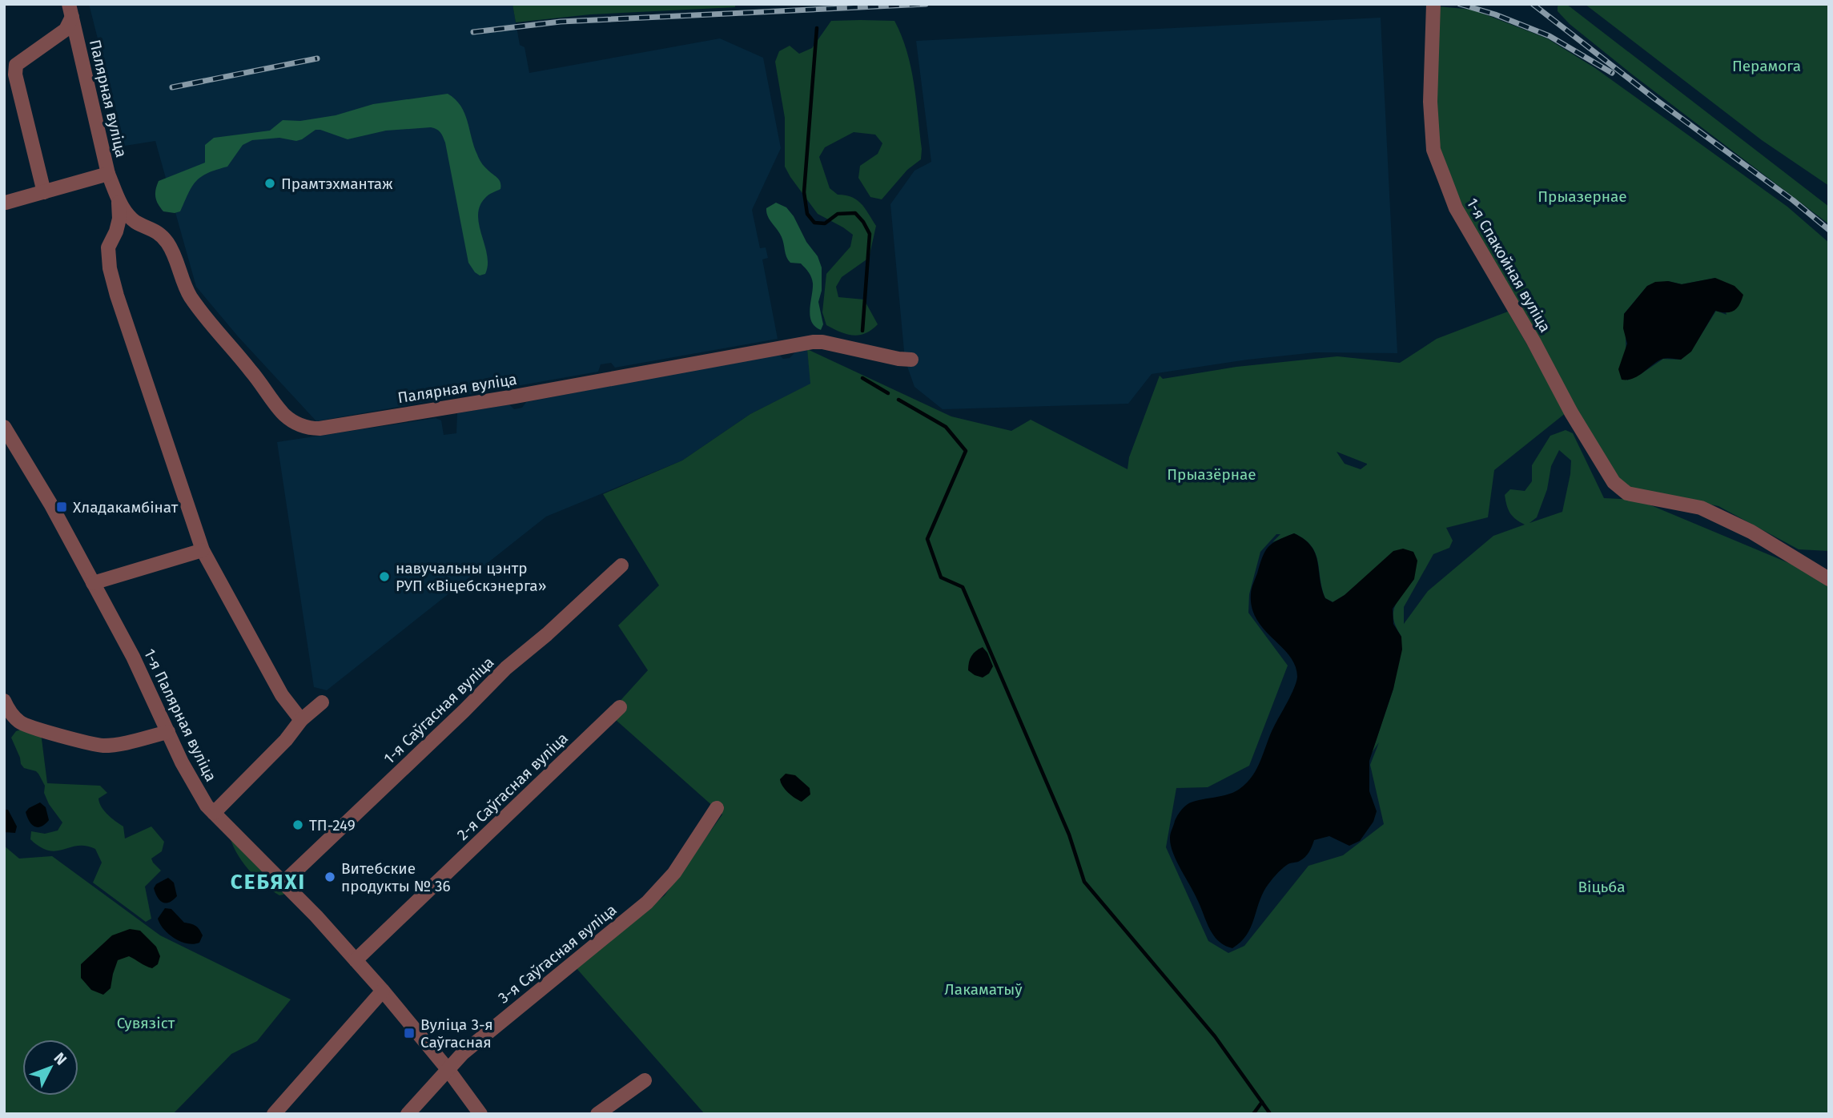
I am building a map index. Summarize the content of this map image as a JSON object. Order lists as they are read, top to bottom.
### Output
{
  "streets": {
    "street": [
      "Палярная вуліца",
      "1-я Спакойная вуліца",
      "1-я Саўгасная вуліца",
      "1-я Палярная вуліца",
      "2-я Саўгасная вуліца",
      "3-я Саўгасная вуліца"
    ]
  },
  "crossings": [
    ["1-я Саўгасная вуліца", "1-я Палярная вуліца"],
    ["1-я Палярная вуліца", "2-я Саўгасная вуліца"],
    ["1-я Палярная вуліца", "3-я Саўгасная вуліца"]
  ],
  "districts": ["СЕБЯХІ"],
  "parks": [
    "Перамога",
    "Прыазернае",
    "Прыазёрнае",
    "Віцьба",
    "Лакаматыў",
    "Сувязіст"
  ],
  "places": {
    "other": [
      "Прамтэхмантаж",
      "навучальны цэнтр РУП «Віцебскэнерга»",
      "ТП-249",
      "Витебские продукты № 36"
    ],
    "transit": ["Хладакамбінат", "Вуліца 3-я Саўгасная"]
  },
  "north": "top right"
}
